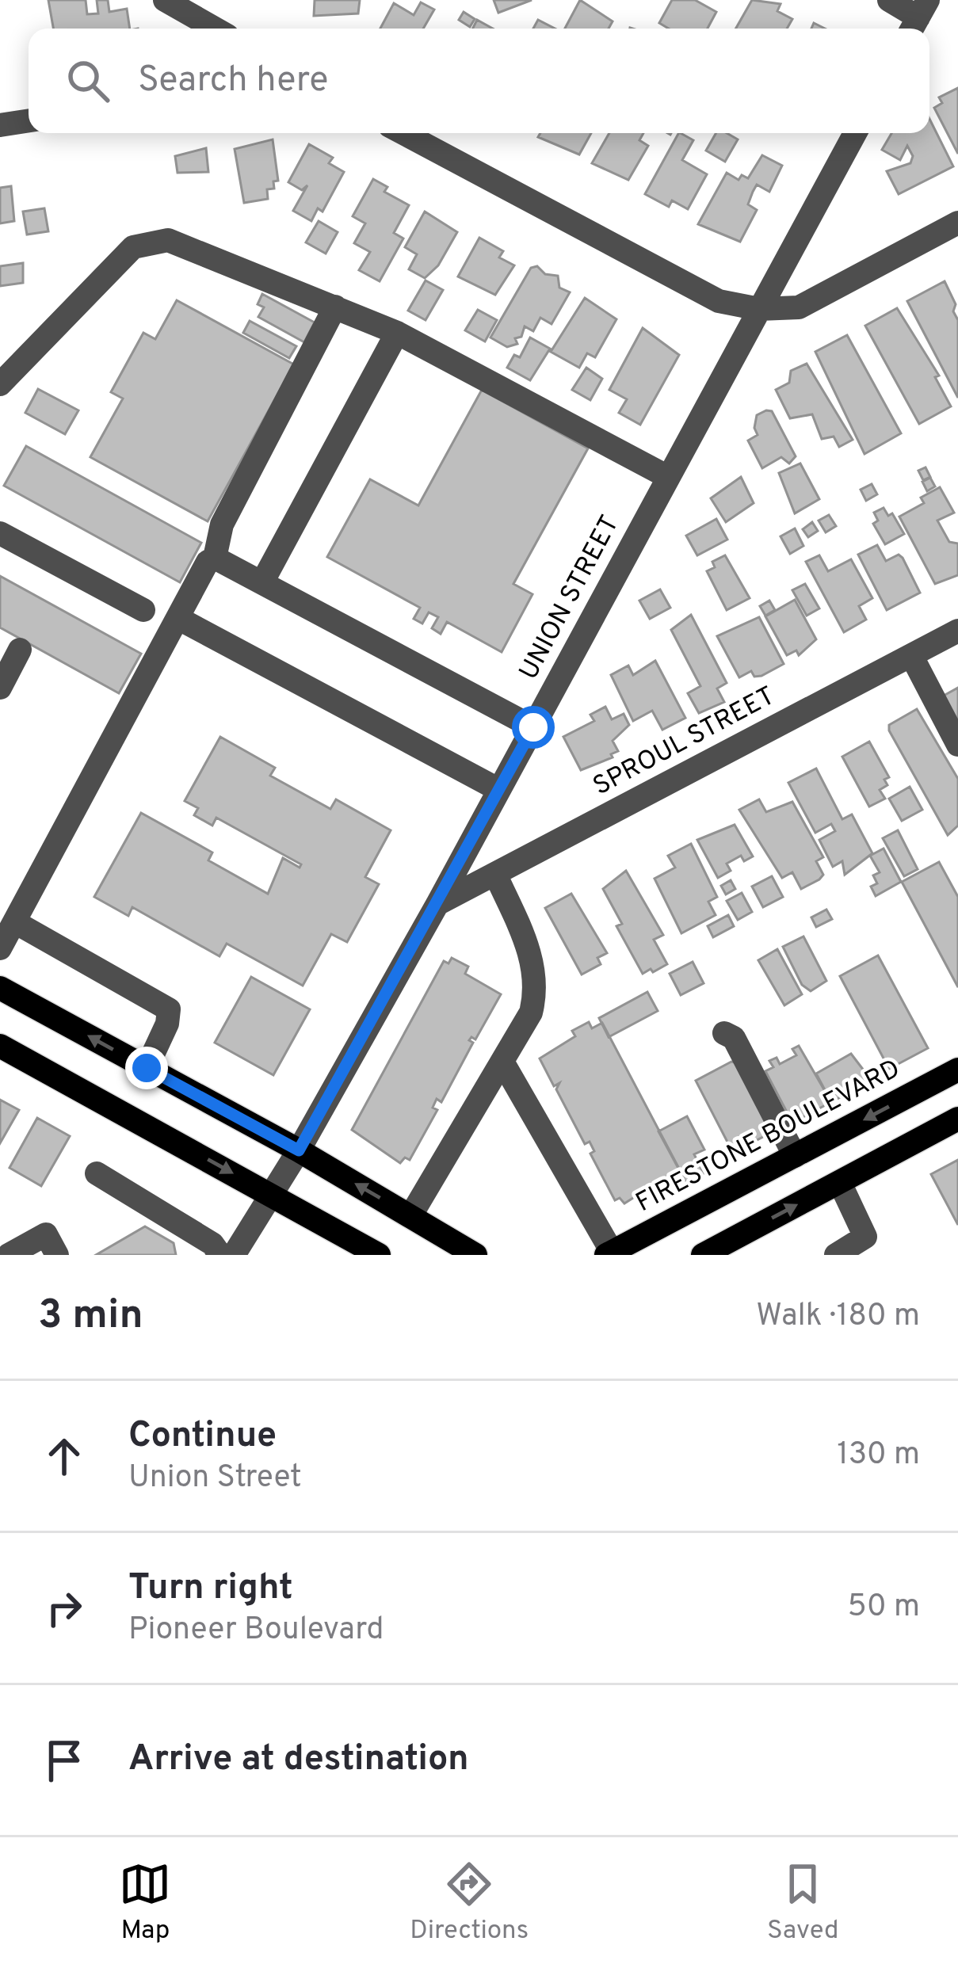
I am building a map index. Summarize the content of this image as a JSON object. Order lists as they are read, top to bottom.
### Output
{
  "streets": {
    "main road": ["FIRESTONE BOULEVARD"],
    "street": ["UNION STREET", "SPROUL STREET"]
  },
  "crossings": [
    ["UNION STREET", "SPROUL STREET"]
  ],
  "page": {
    "search": "Search here",
    "heading": ["3 min", "Walk · 180 m"],
    "list": [
      ["Continue", "Union Street", "130 m"],
      ["Turn right", "Pioneer Boulevard", "50 m"],
      "Arrive at destination"
    ],
    "nav": ["Map", "Directions", "Saved"]
  }
}
